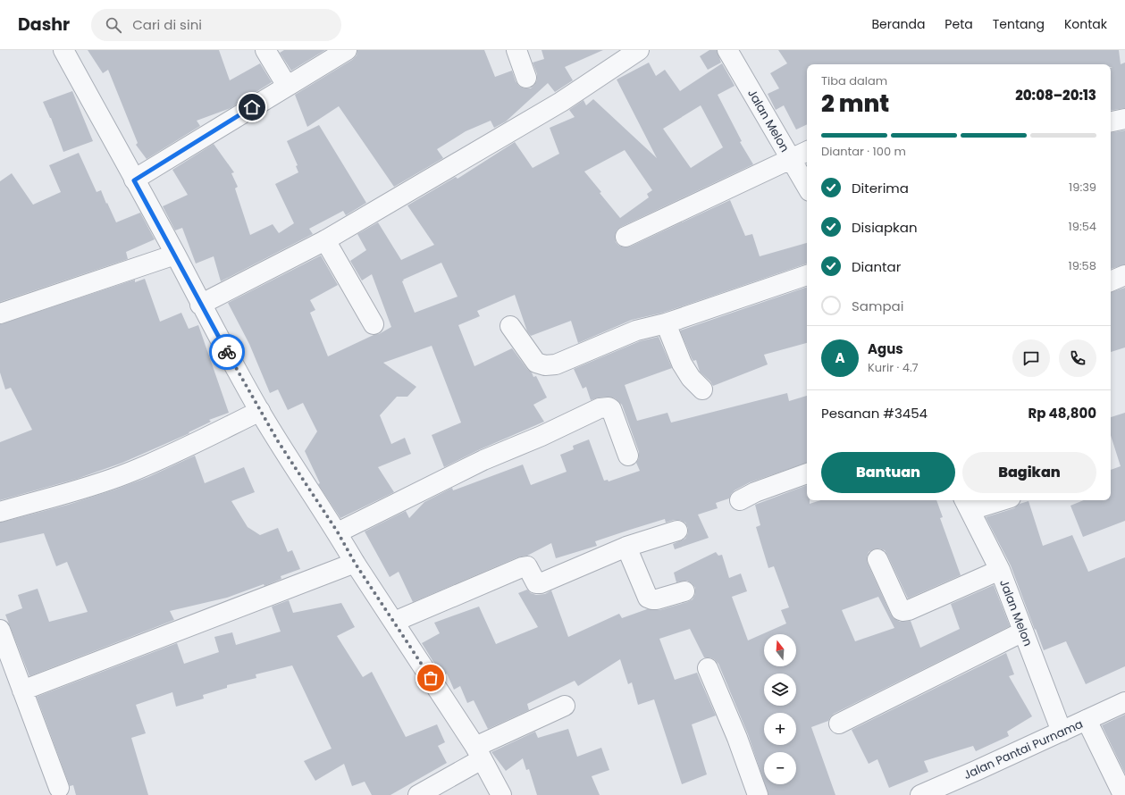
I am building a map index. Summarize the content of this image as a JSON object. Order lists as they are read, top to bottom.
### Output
{
  "streets": {
    "street": ["Jalan Melon", "Jalan Pantai Purnama"]
  },
  "crossings": [
    ["Jalan Melon", "Jalan Pantai Purnama"]
  ],
  "north": "top",
  "page": {
    "header": "Dashr",
    "search": "Cari di sini",
    "nav": [
      "Beranda",
      "Peta",
      "Tentang",
      "Kontak"
    ],
    "heading": ["2 mnt", "Tiba dalam", "20:08–20:13"],
    "panel": [
      "Agus",
      "Kurir · 4.7",
      "Pesanan #3454",
      "Rp 48,800"
    ],
    "bar": "Diantar · 100 m",
    "list": [
      ["Diterima", "19:39"],
      ["Disiapkan", "19:54"],
      ["Diantar", "19:58"],
      "Sampai"
    ],
    "round": "A",
    "buttons": ["Bantuan", "Bagikan"],
    "map_buttons": ["+", "−"]
  }
}
